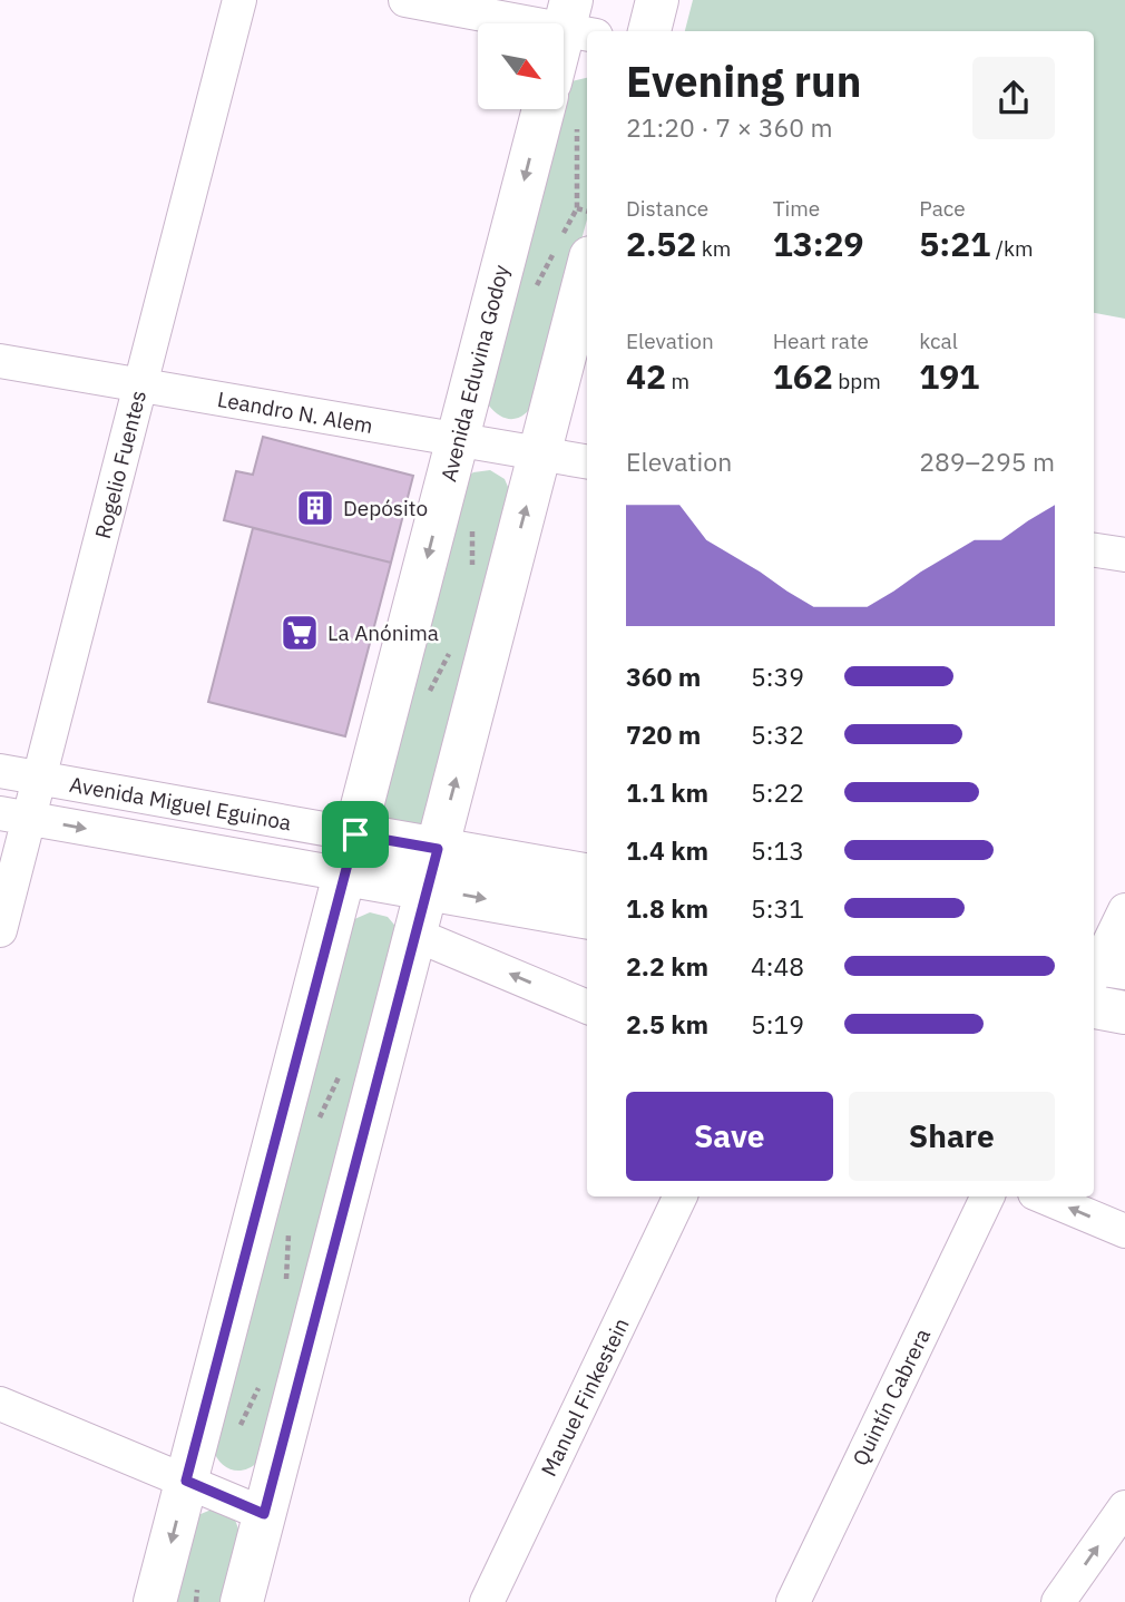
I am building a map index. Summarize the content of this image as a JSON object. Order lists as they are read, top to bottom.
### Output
{
  "streets": {
    "main road": ["Avenida Eduvina Godoy", "Avenida Miguel Eguinoa"],
    "street": [
      "Leandro N. Alem",
      "Rogelio Fuentes",
      "Manuel Finkestein",
      "Quintín Cabrera"
    ]
  },
  "crossings": [
    ["Avenida Eduvina Godoy", "Leandro N. Alem"],
    ["Avenida Eduvina Godoy", "Avenida Miguel Eguinoa"],
    ["Leandro N. Alem", "Rogelio Fuentes"],
    ["Rogelio Fuentes", "Avenida Miguel Eguinoa"]
  ],
  "places": {
    "building": ["Depósito"],
    "supermarket": ["La Anónima"]
  },
  "north": "bottom right",
  "page": {
    "heading": ["Evening run", "21:20 · 7 × 360 m"],
    "stats": [
      ["Distance", "2.52 km"],
      ["Time", "13:29"],
      ["Pace", "5:21 /km"],
      ["Elevation", "42 m"],
      ["Heart rate", "162 bpm"],
      ["kcal", "191"]
    ],
    "chart": ["Elevation", "289–295 m"],
    "list": [
      {
        "name": "360 m",
        "note": "5:39"
      },
      {
        "name": "720 m",
        "note": "5:32"
      },
      {
        "name": "1.1 km",
        "note": "5:22"
      },
      {
        "name": "1.4 km",
        "note": "5:13"
      },
      {
        "name": "1.8 km",
        "note": "5:31"
      },
      {
        "name": "2.2 km",
        "note": "4:48"
      },
      {
        "name": "2.5 km",
        "note": "5:19"
      }
    ],
    "buttons": ["Save", "Share"]
  }
}
